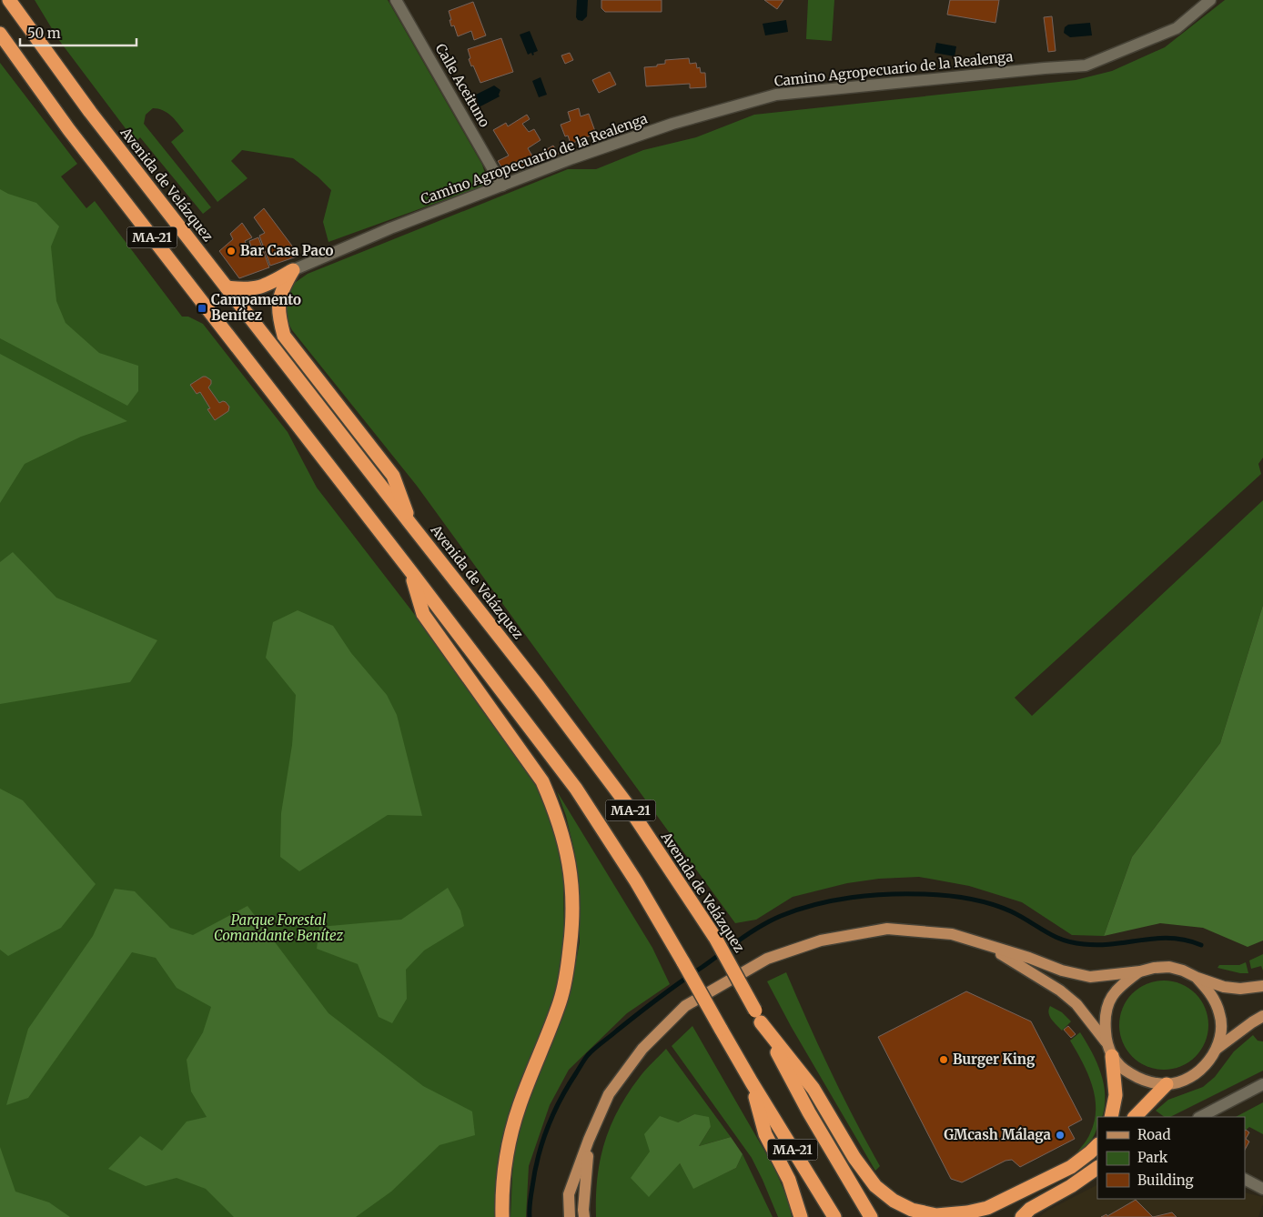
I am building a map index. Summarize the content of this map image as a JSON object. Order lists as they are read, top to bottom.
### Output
{
  "streets": {
    "highway": ["Avenida de Velázquez", "MA-21"],
    "street": ["Camino Agropecuario de la Realenga", "Calle Aceituno"]
  },
  "crossings": [
    ["Camino Agropecuario de la Realenga", "Calle Aceituno"]
  ],
  "parks": ["Parque Forestal Comandante Benítez"],
  "places": {
    "other": ["Bar Casa Paco", "Burger King", "GMcash Málaga"],
    "transit": ["Campamento Benítez"]
  },
  "legend": ["Road", "Park", "Building"],
  "scale_bar": "50 m"
}
